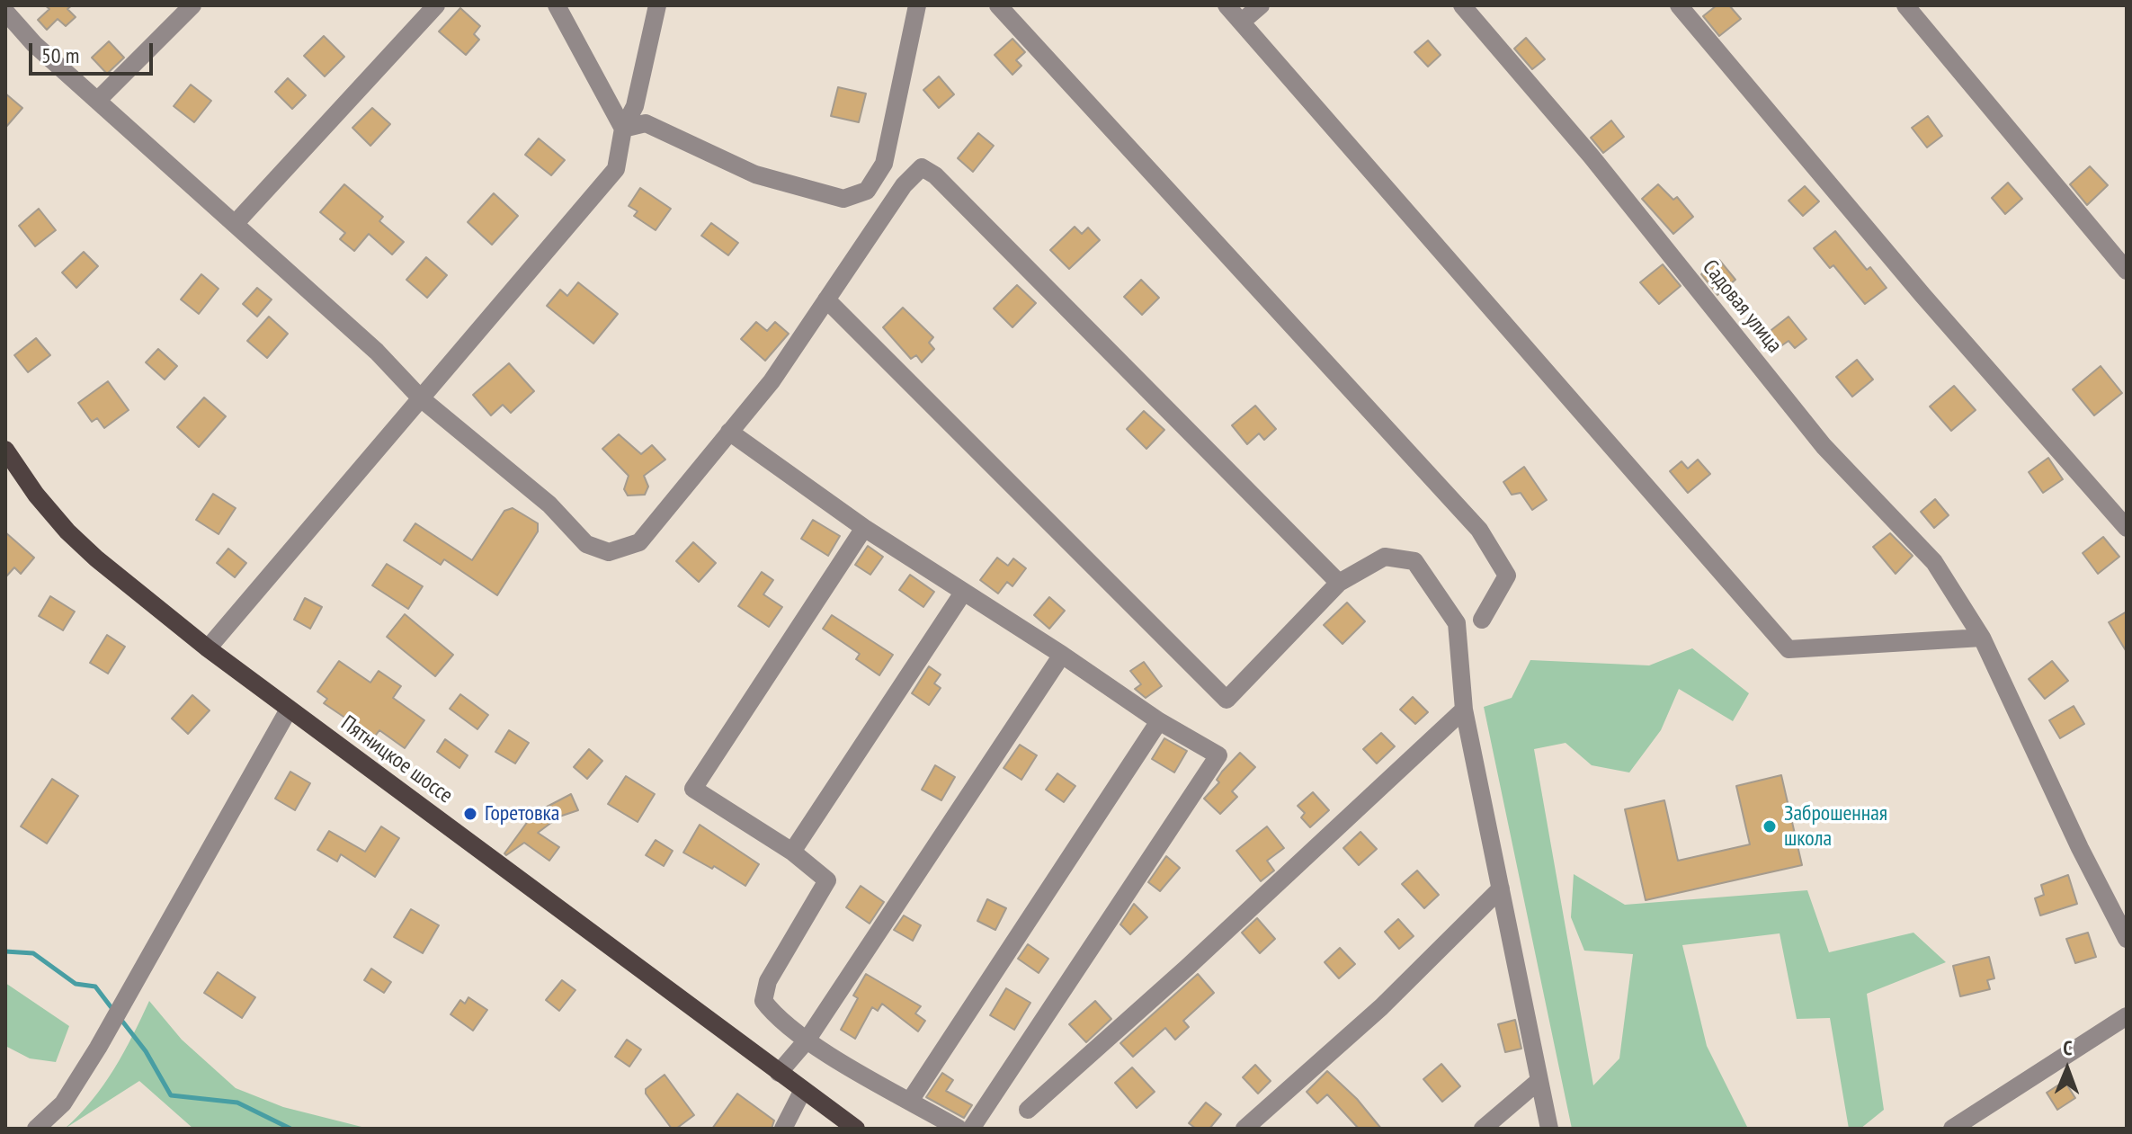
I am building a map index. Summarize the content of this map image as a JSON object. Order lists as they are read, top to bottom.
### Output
{
  "streets": {
    "main road": ["Пятницкое шоссе"],
    "street": ["Садовая улица"]
  },
  "places": ["Горетовка", "Заброшенная школа"],
  "scale_bar": "50 m",
  "north": "top"
}
